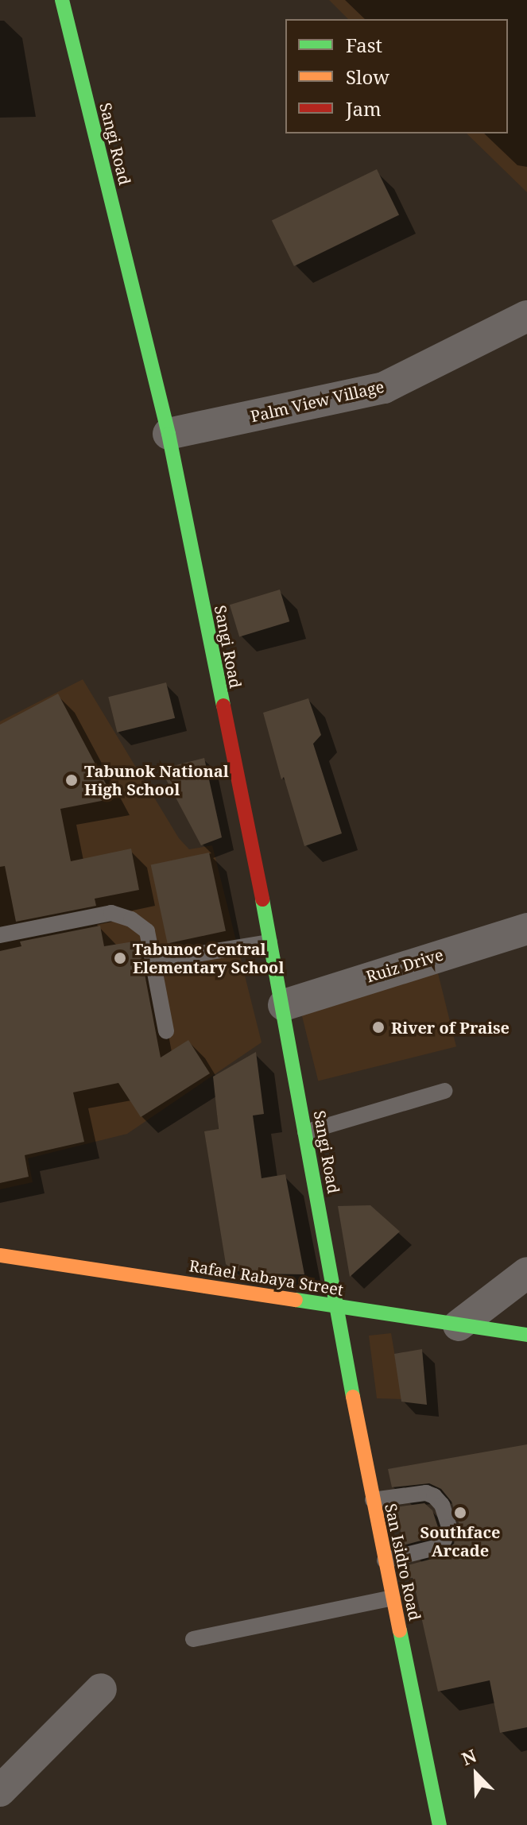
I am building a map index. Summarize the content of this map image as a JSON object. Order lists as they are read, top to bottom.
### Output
{
  "streets": {
    "street": [
      "Sangi Road",
      "Palm View Village",
      "Ruiz Drive",
      "Rafael Rabaya Street",
      "San Isidro Road"
    ]
  },
  "crossings": [
    ["Sangi Road", "Palm View Village"],
    ["Sangi Road", "Ruiz Drive"],
    ["Sangi Road", "Rafael Rabaya Street"],
    ["Sangi Road", "San Isidro Road"],
    ["Rafael Rabaya Street", "San Isidro Road"]
  ],
  "places": [
    "Tabunok National High School",
    "Tabunoc Central Elementary School",
    "River of Praise",
    "Southface Arcade"
  ],
  "legend": ["Fast", "Slow", "Jam"],
  "north": "top left"
}
